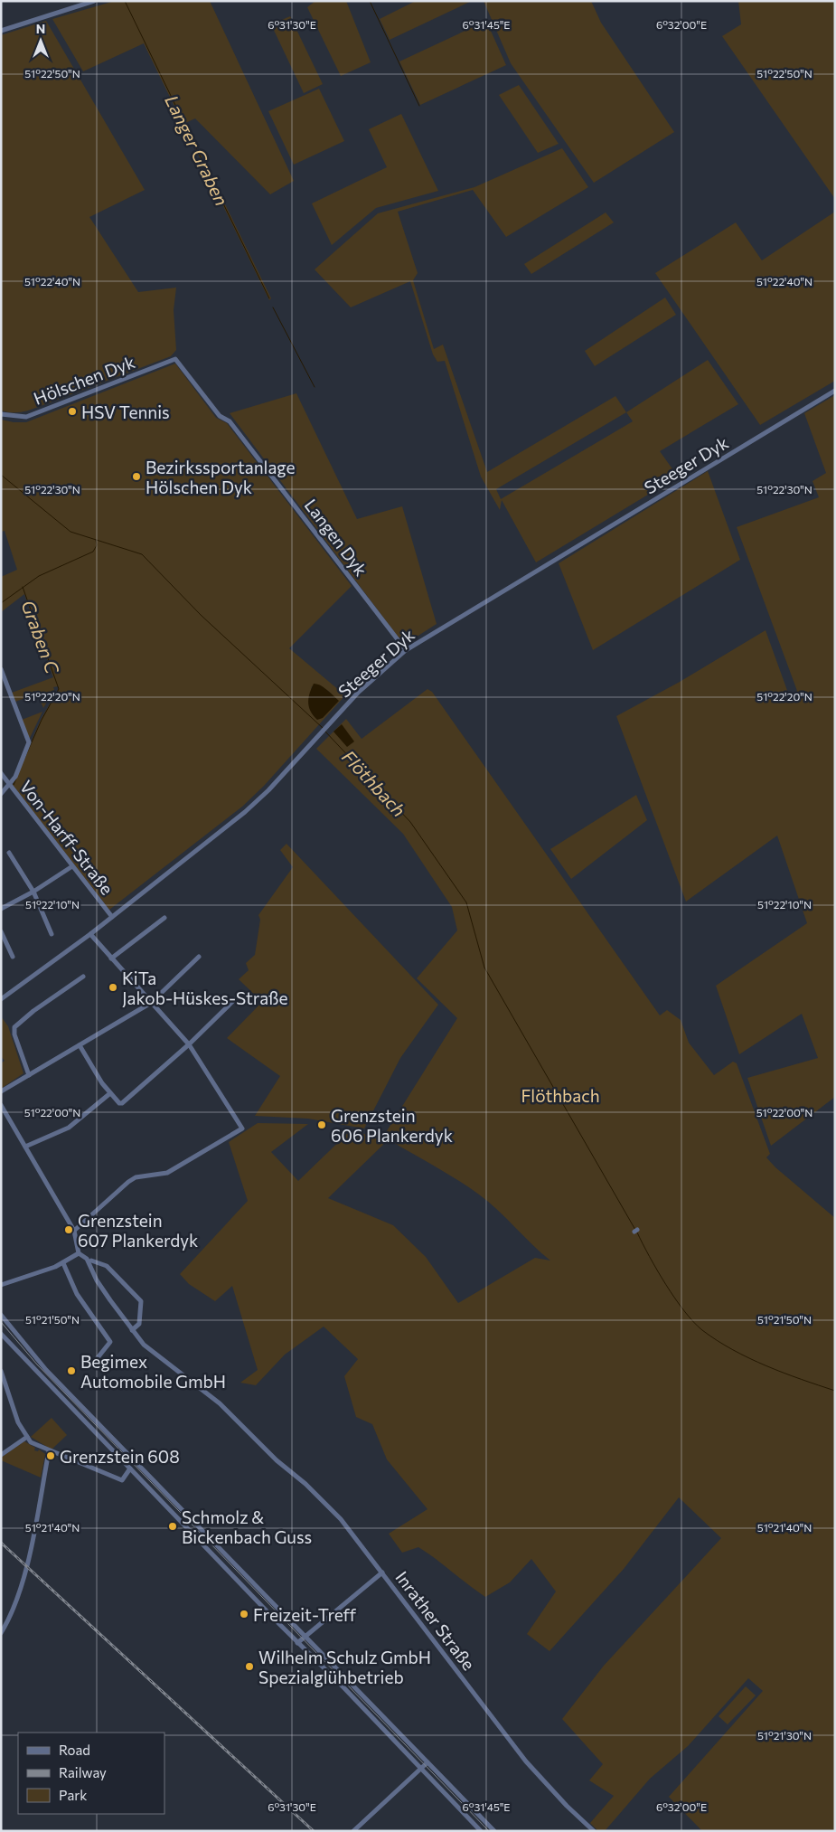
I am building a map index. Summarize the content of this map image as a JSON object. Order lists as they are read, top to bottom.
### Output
{
  "streets": {
    "street": [
      "Hölschen Dyk",
      "Steeger Dyk",
      "Langen Dyk",
      "Von-Harff-Straße",
      "Inrather Straße"
    ]
  },
  "crossings": [
    ["Hölschen Dyk", "Langen Dyk"],
    ["Steeger Dyk", "Langen Dyk"],
    ["Steeger Dyk", "Von-Harff-Straße"]
  ],
  "water": ["Langer Graben", "Graben C", "Flöthbach"],
  "parks": ["Flöthbach"],
  "places": [
    "HSV Tennis",
    "Bezirkssportanlage Hölschen Dyk",
    "KiTa Jakob-Hüskes-Straße",
    "Grenzstein 606 Plankerdyk",
    "Grenzstein 607 Plankerdyk",
    "Begimex Automobile GmbH",
    "Grenzstein 608",
    "Schmolz & Bickenbach Guss",
    "Freizeit-Treff",
    "Wilhelm Schulz GmbH Spezialglühbetrieb"
  ],
  "legend": ["Road", "Railway", "Park"],
  "north": "top",
  "coordinates": [
    "6°31'30\"E",
    "6°31'45\"E",
    "6°32'00\"E",
    "51°22'50\"N",
    "51°22'40\"N",
    "51°22'30\"N",
    "51°22'20\"N",
    "51°22'10\"N",
    "51°22'00\"N",
    "51°21'50\"N",
    "51°21'40\"N",
    "51°21'30\"N"
  ]
}
